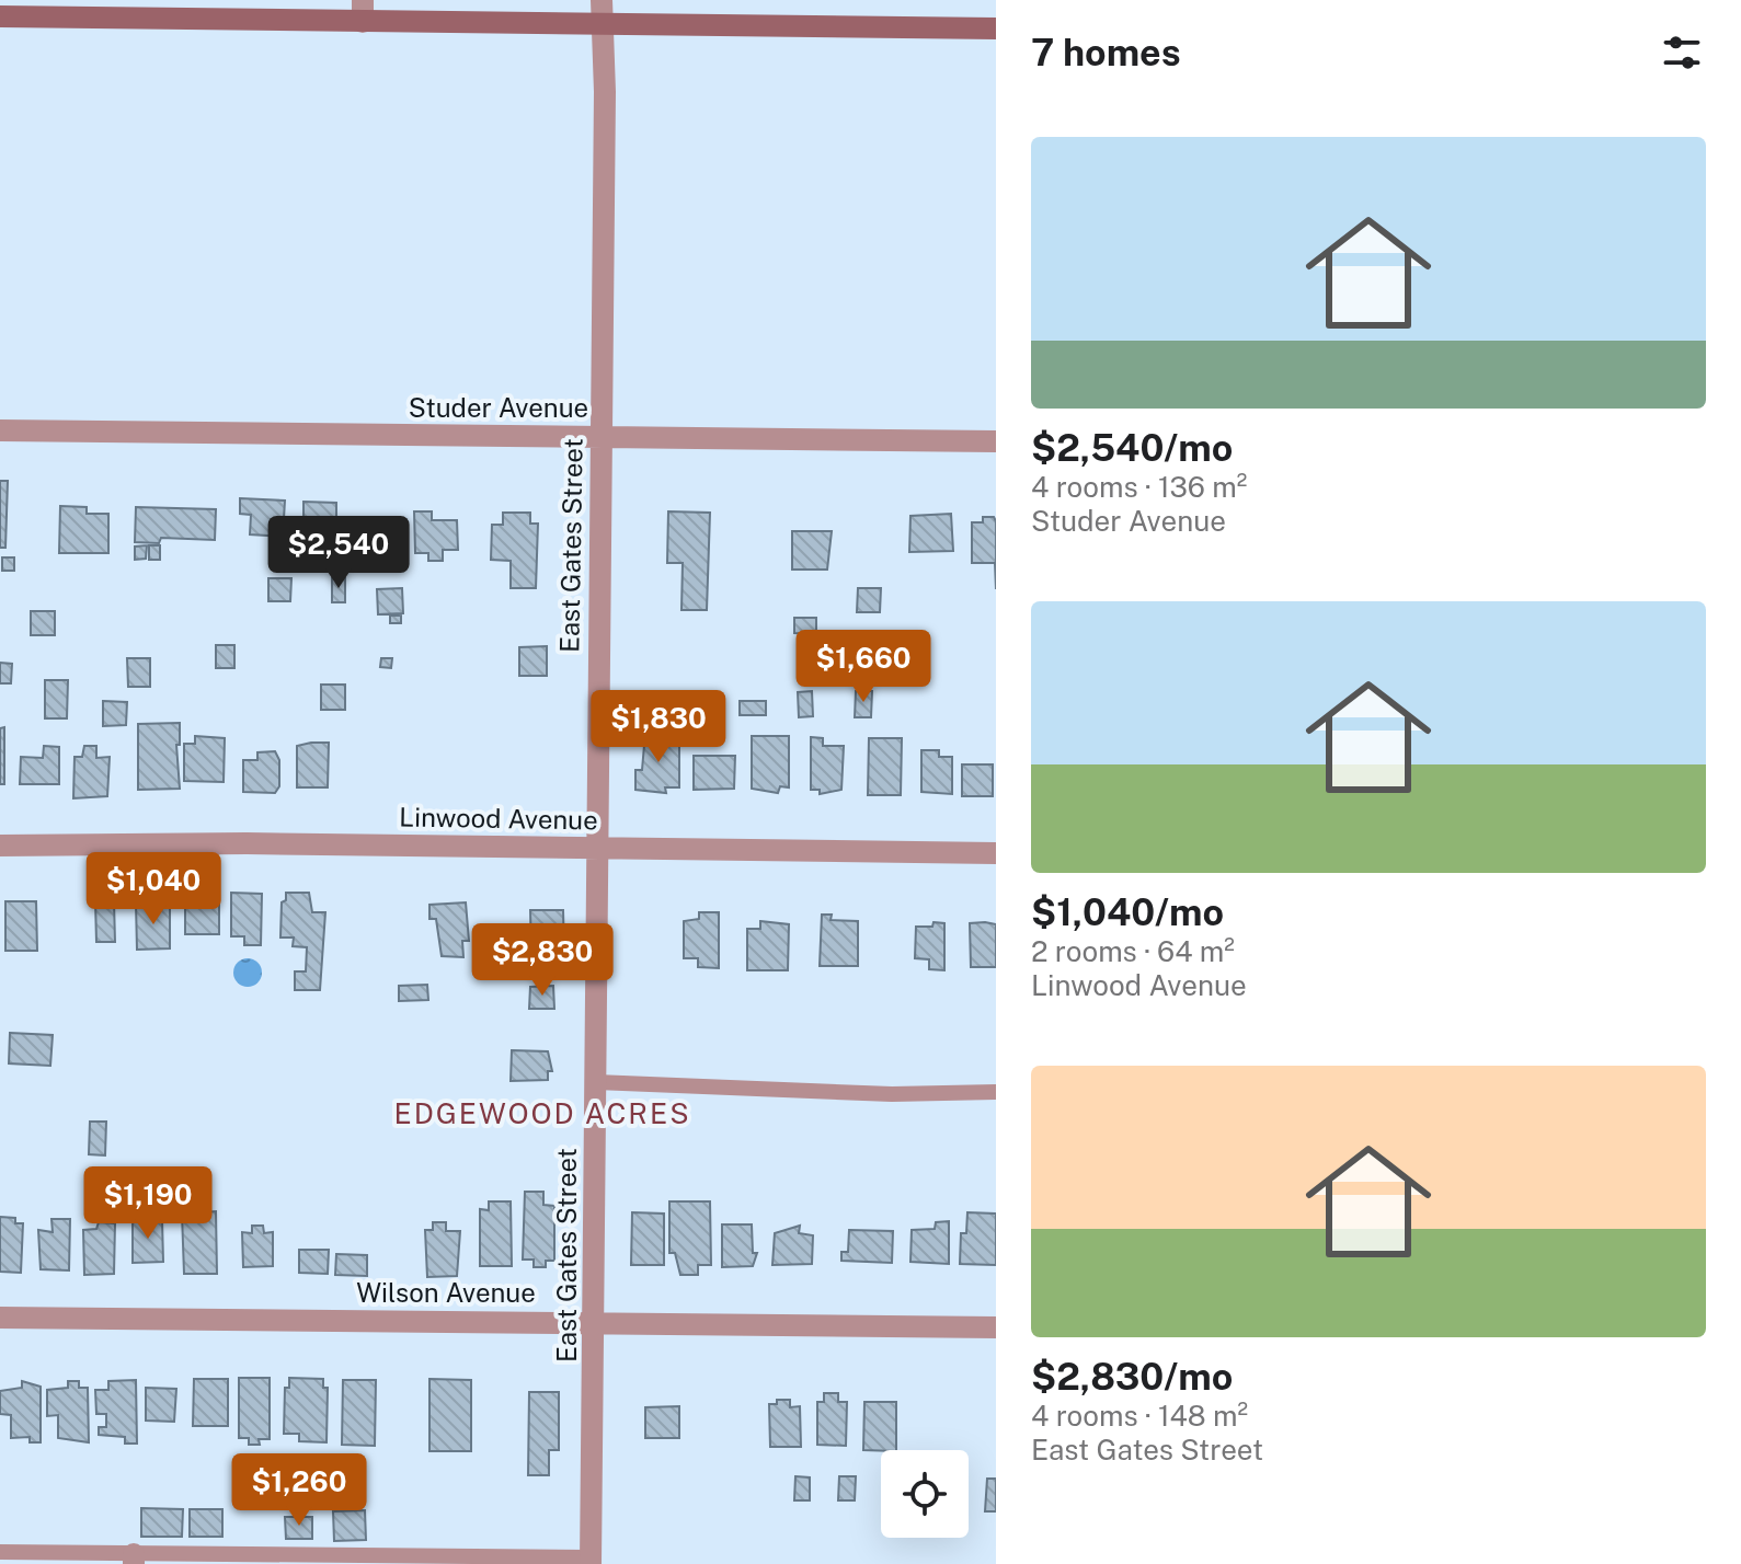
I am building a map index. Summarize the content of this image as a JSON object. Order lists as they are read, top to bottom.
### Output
{
  "streets": {
    "street": [
      "Studer Avenue",
      "East Gates Street",
      "Linwood Avenue",
      "Wilson Avenue"
    ]
  },
  "crossings": [
    ["Studer Avenue", "East Gates Street"],
    ["East Gates Street", "Linwood Avenue"],
    ["East Gates Street", "Wilson Avenue"]
  ],
  "districts": ["EDGEWOOD ACRES"],
  "page": {
    "heading": "7 homes",
    "list": [
      {
        "name": "$2,540/mo",
        "note": "4 rooms · 136 m² · Studer Avenue"
      },
      {
        "name": "$1,040/mo",
        "note": "2 rooms · 64 m² · Linwood Avenue"
      },
      {
        "name": "$2,830/mo",
        "note": "4 rooms · 148 m² · East Gates Street"
      }
    ],
    "price": [
      "$2,540",
      "$1,660",
      "$1,830",
      "$1,040",
      "$2,830",
      "$1,190",
      "$1,260"
    ]
  }
}
